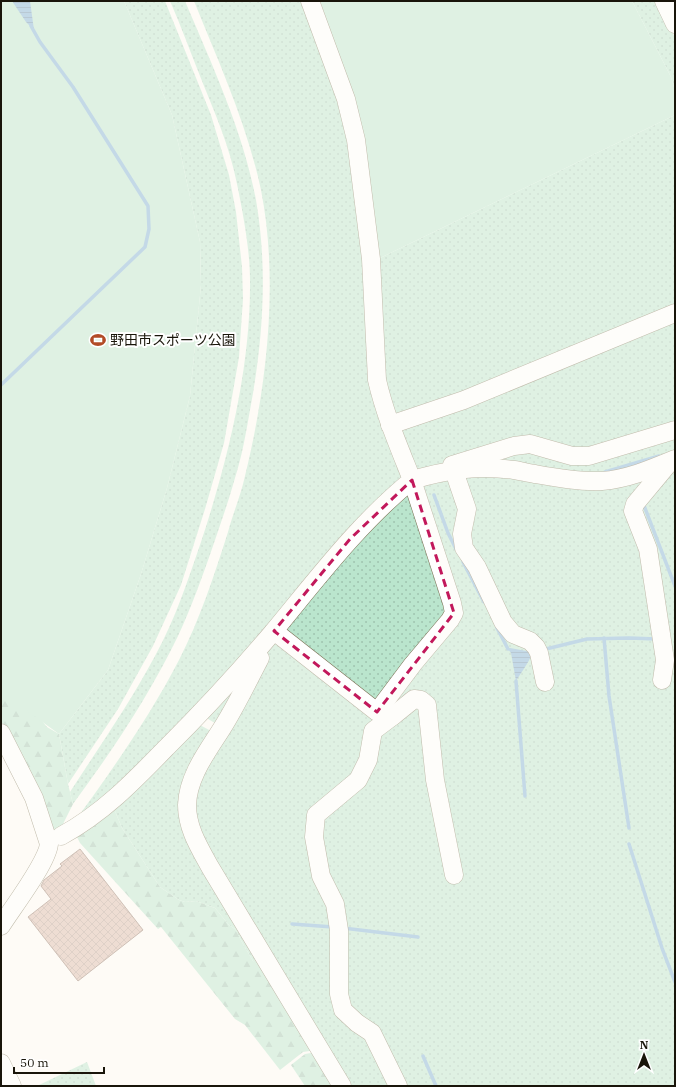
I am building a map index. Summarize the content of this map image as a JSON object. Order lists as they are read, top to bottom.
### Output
{
  "places": {
    "sports": ["野田市スポーツ公園"]
  },
  "scale_bar": "50 m",
  "north": "top"
}
